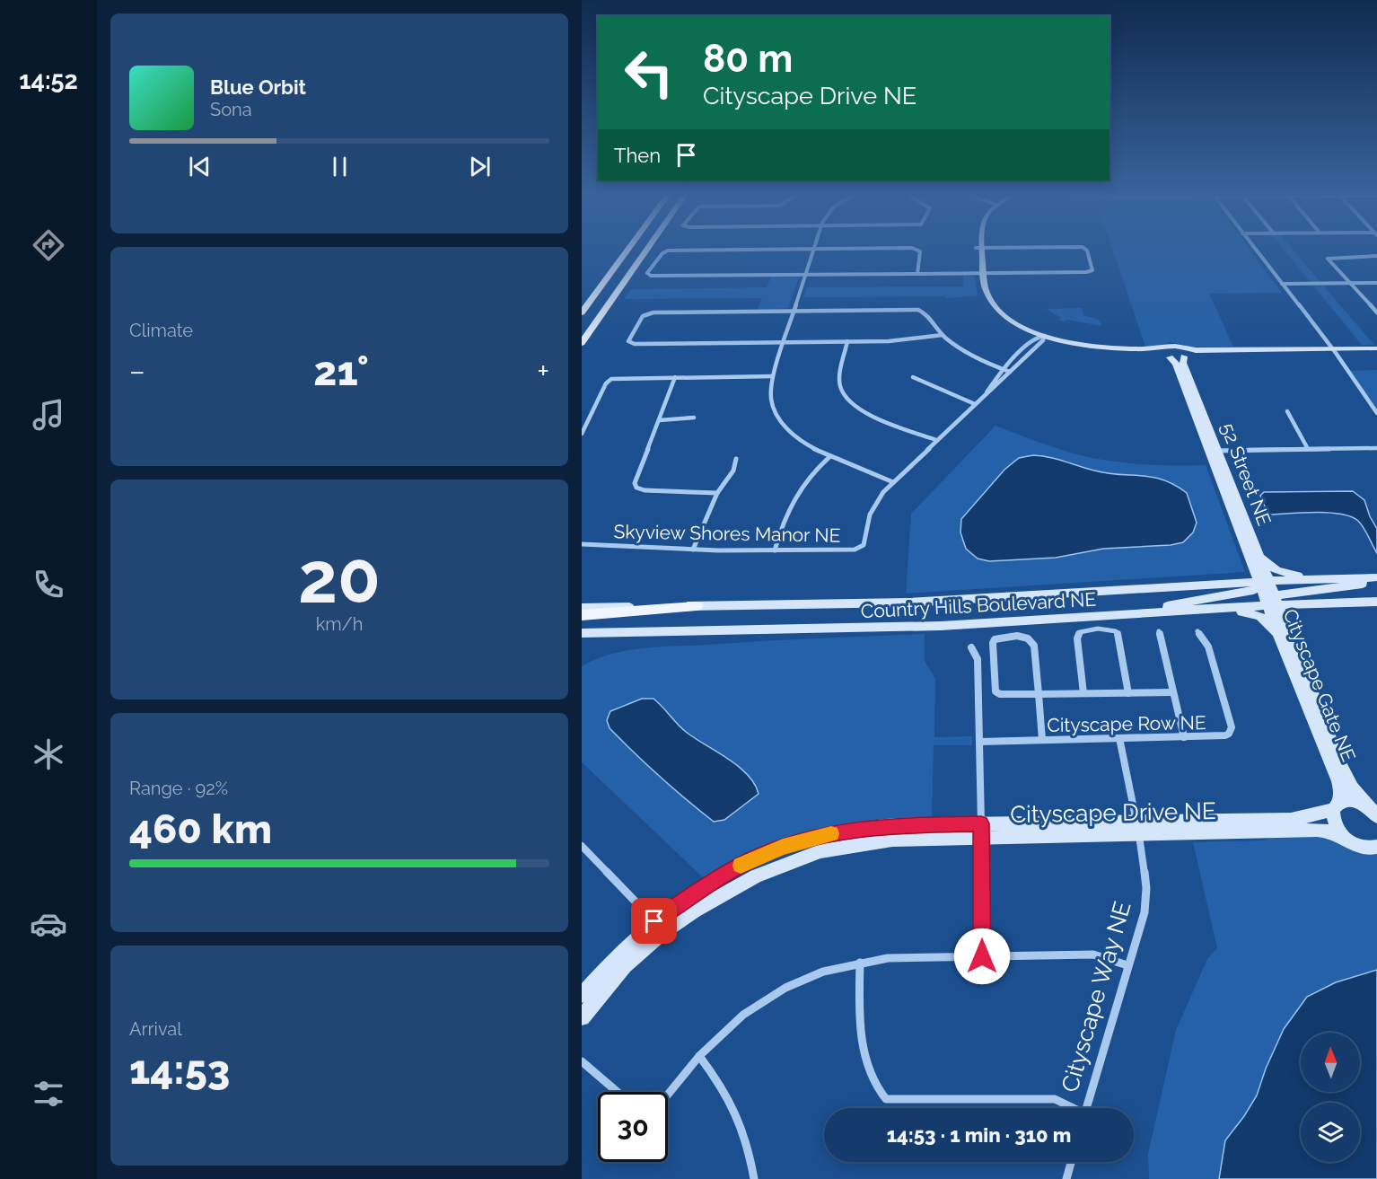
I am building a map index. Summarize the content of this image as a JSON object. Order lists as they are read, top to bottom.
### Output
{
  "streets": {
    "street": [
      "52 Street NE",
      "Skyview Shores Manor NE",
      "Country Hills Boulevard NE",
      "Cityscape Gate NE",
      "Cityscape Row NE",
      "Cityscape Drive NE",
      "Cityscape Way NE"
    ]
  },
  "crossings": [
    ["52 Street NE", "Country Hills Boulevard NE"],
    ["52 Street NE", "Cityscape Gate NE"],
    ["Country Hills Boulevard NE", "Cityscape Gate NE"],
    ["Cityscape Gate NE", "Cityscape Drive NE"],
    ["Cityscape Row NE", "Cityscape Way NE"],
    ["Cityscape Drive NE", "Cityscape Way NE"]
  ],
  "north": "top",
  "page": {
    "tabs": "14:52",
    "turn": ["80 m", "Cityscape Drive NE"],
    "song": ["Blue Orbit", "Sona"],
    "then": "Then",
    "tile": [
      "Climate",
      ["20", "km/h"],
      ["Range · 92%", "460 km"],
      ["Arrival", "14:53"]
    ],
    "heat": ["−", "21°", "+"],
    "limit": "30",
    "trip": "14:53 · 1 min · 310 m"
  }
}
